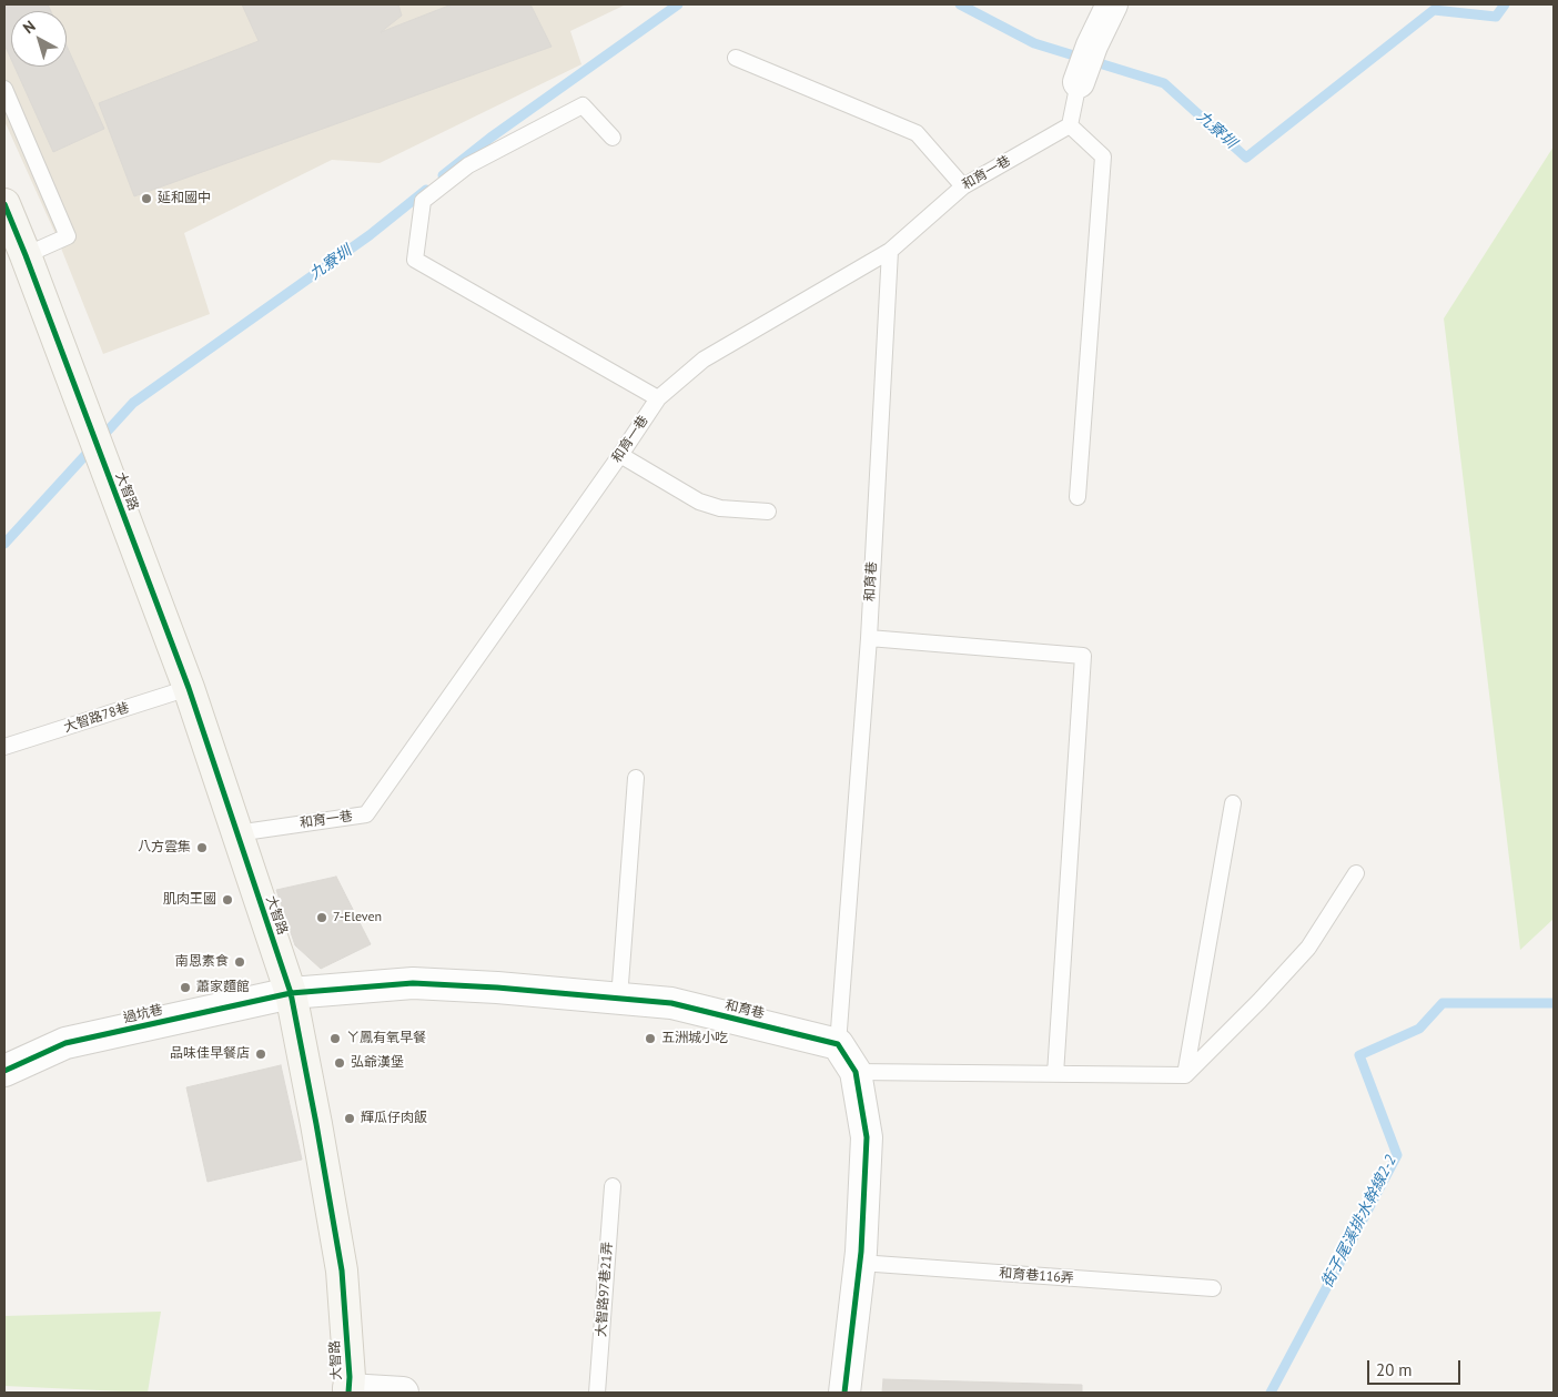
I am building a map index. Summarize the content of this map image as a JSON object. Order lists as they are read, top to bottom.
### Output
{
  "streets": {
    "street": ["大智路", "和育巷", "過坑巷"],
    "lane": [
      "和育一巷",
      "大智路78巷",
      "和育巷116弄",
      "大智路97巷21弄"
    ]
  },
  "crossings": [
    ["和育一巷", "大智路"],
    ["和育一巷", "和育巷"],
    ["大智路", "和育巷"],
    ["大智路", "大智路78巷"],
    ["大智路", "過坑巷"],
    ["和育巷", "過坑巷"]
  ],
  "water": ["九寮圳", "街子尾溪排水幹線2-2"],
  "places": [
    "延和國中",
    "八方雲集",
    "肌肉王國",
    "7-Eleven",
    "南恩素食",
    "蕭家麵館",
    "ㄚ鳳有氧早餐",
    "五洲城小吃",
    "品味佳早餐店",
    "弘爺漢堡",
    "輝瓜仔肉飯"
  ],
  "scale_bar": "20 m",
  "north": "top left"
}
